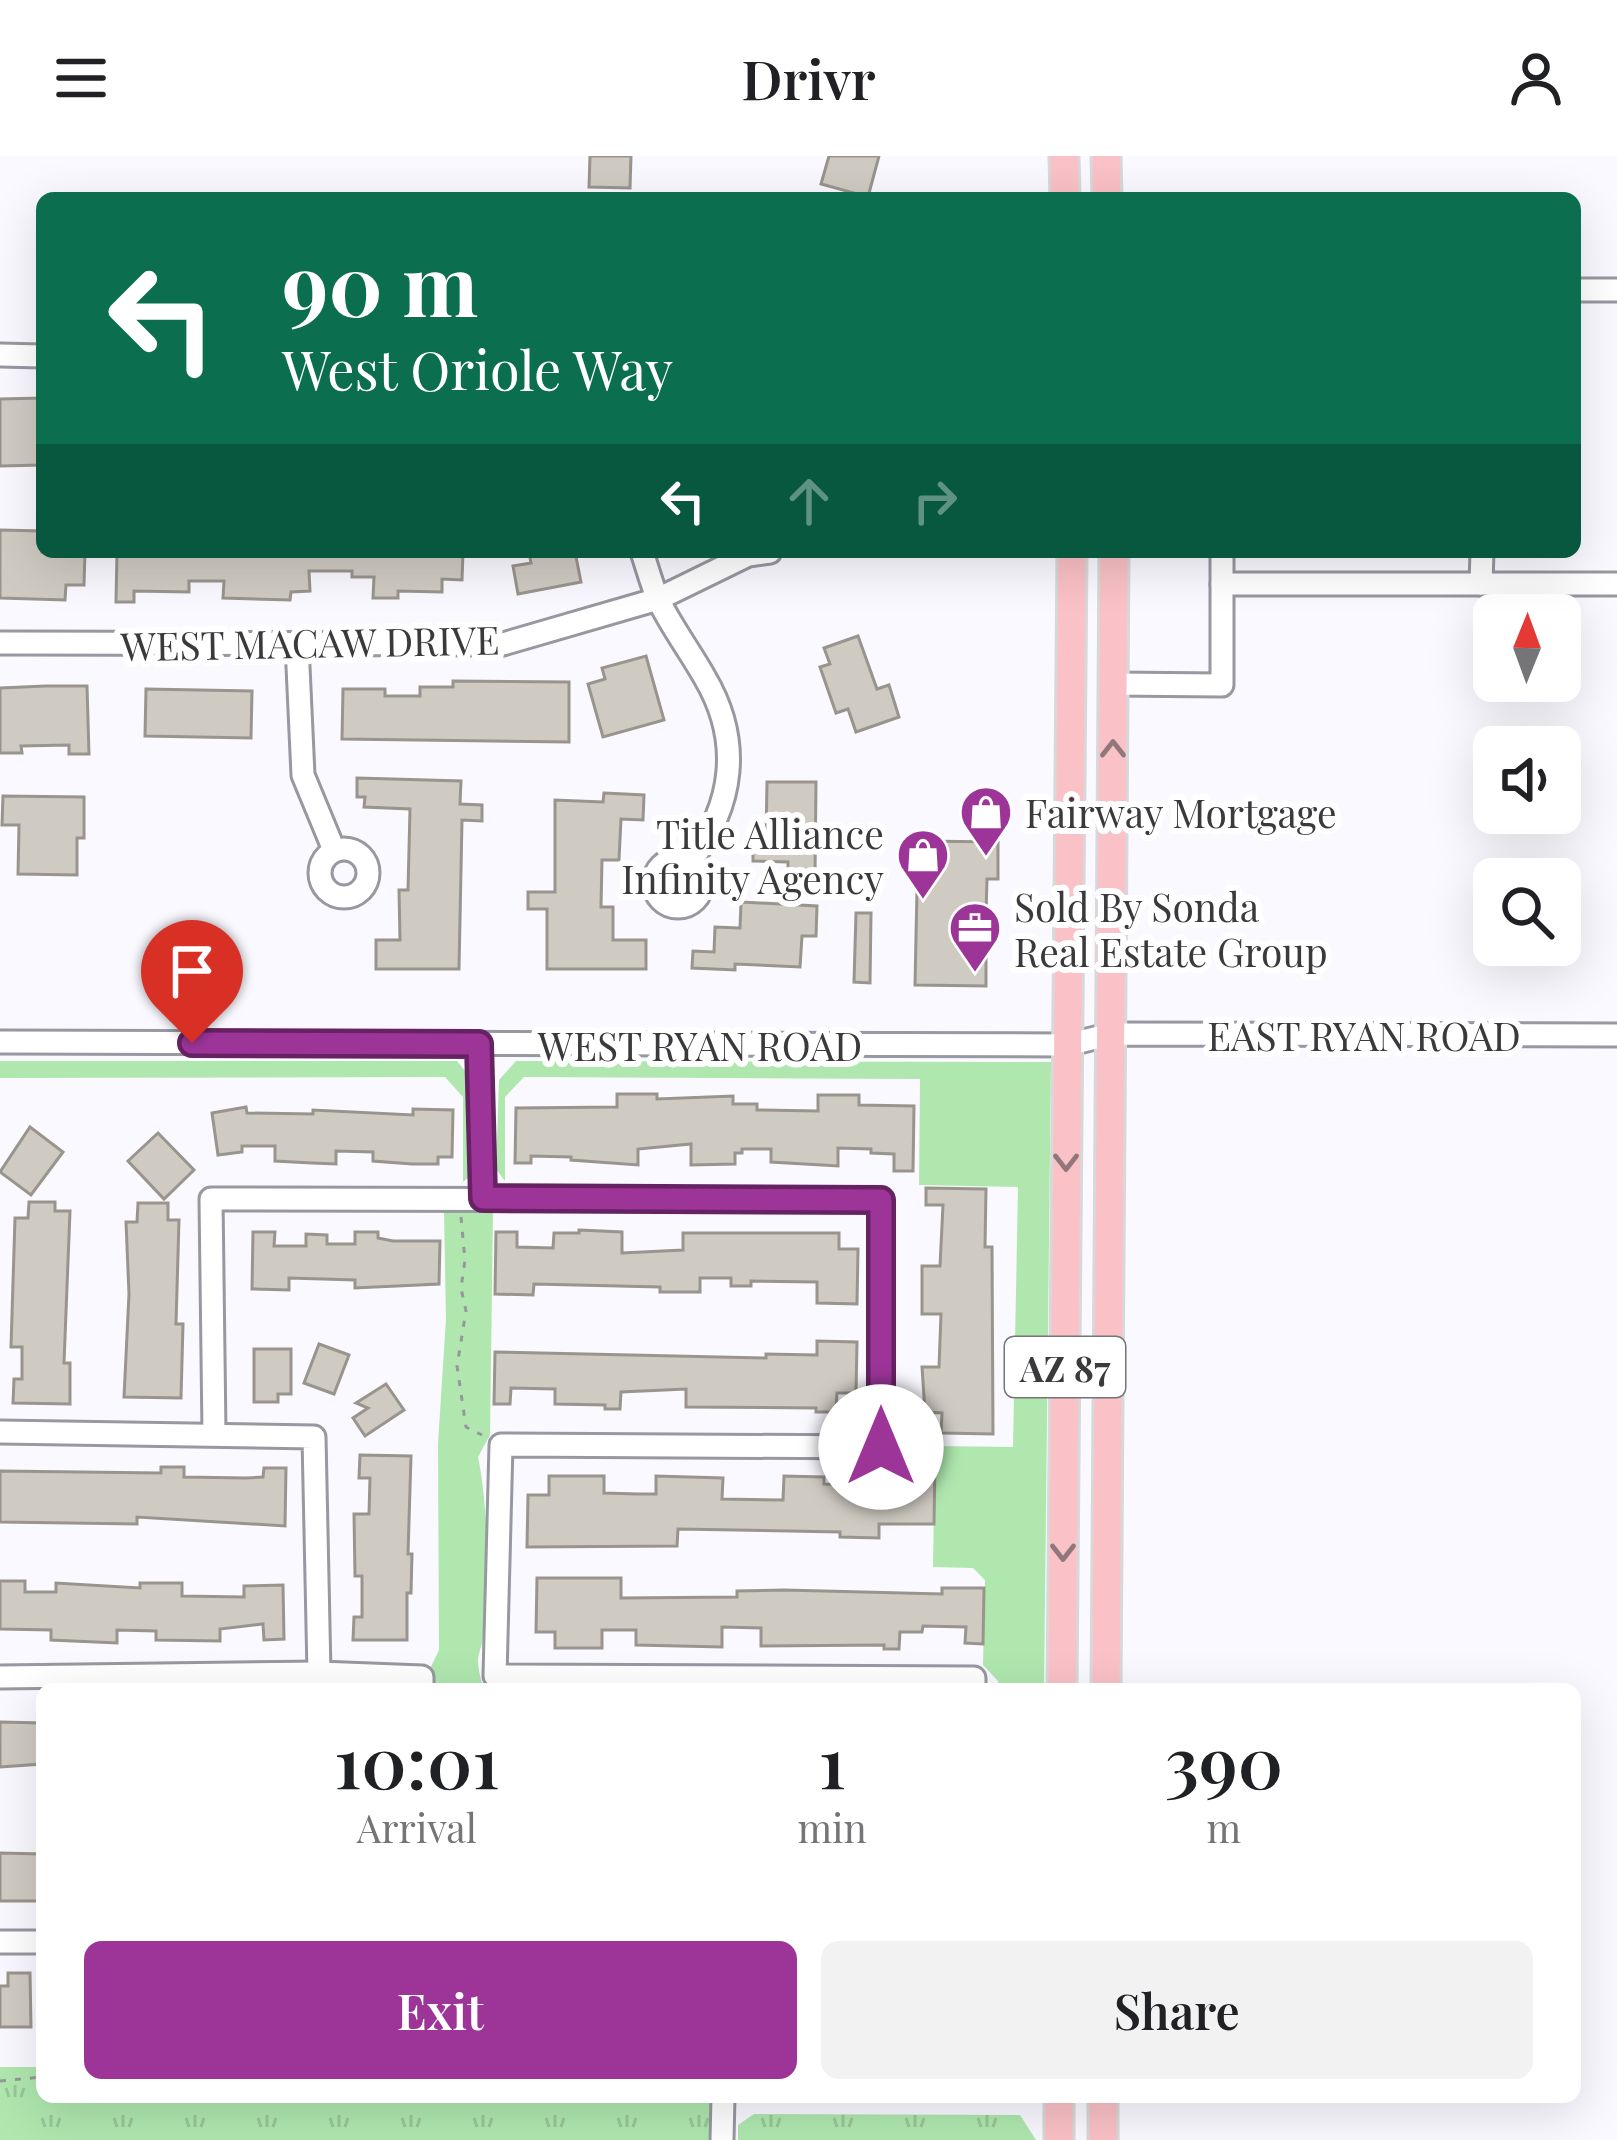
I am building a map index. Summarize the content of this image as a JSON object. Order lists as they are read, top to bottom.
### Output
{
  "streets": {
    "main road": ["AZ 87"],
    "street": ["WEST MACAW DRIVE", "EAST RYAN ROAD", "WEST RYAN ROAD"]
  },
  "crossings": [
    ["EAST RYAN ROAD", "WEST RYAN ROAD"],
    ["EAST RYAN ROAD", "AZ 87"],
    ["WEST RYAN ROAD", "AZ 87"]
  ],
  "places": {
    "shop": ["Fairway Mortgage", "Title Alliance Infinity Agency"],
    "office": ["Sold By Sonda Real Estate Group"]
  },
  "north": "top",
  "page": {
    "header": "Drivr",
    "turn": ["90 m", "West Oriole Way"],
    "eta": [
      "10:01",
      "Arrival",
      "1",
      "min",
      "390",
      "m"
    ],
    "buttons": ["Exit", "Share"]
  }
}
